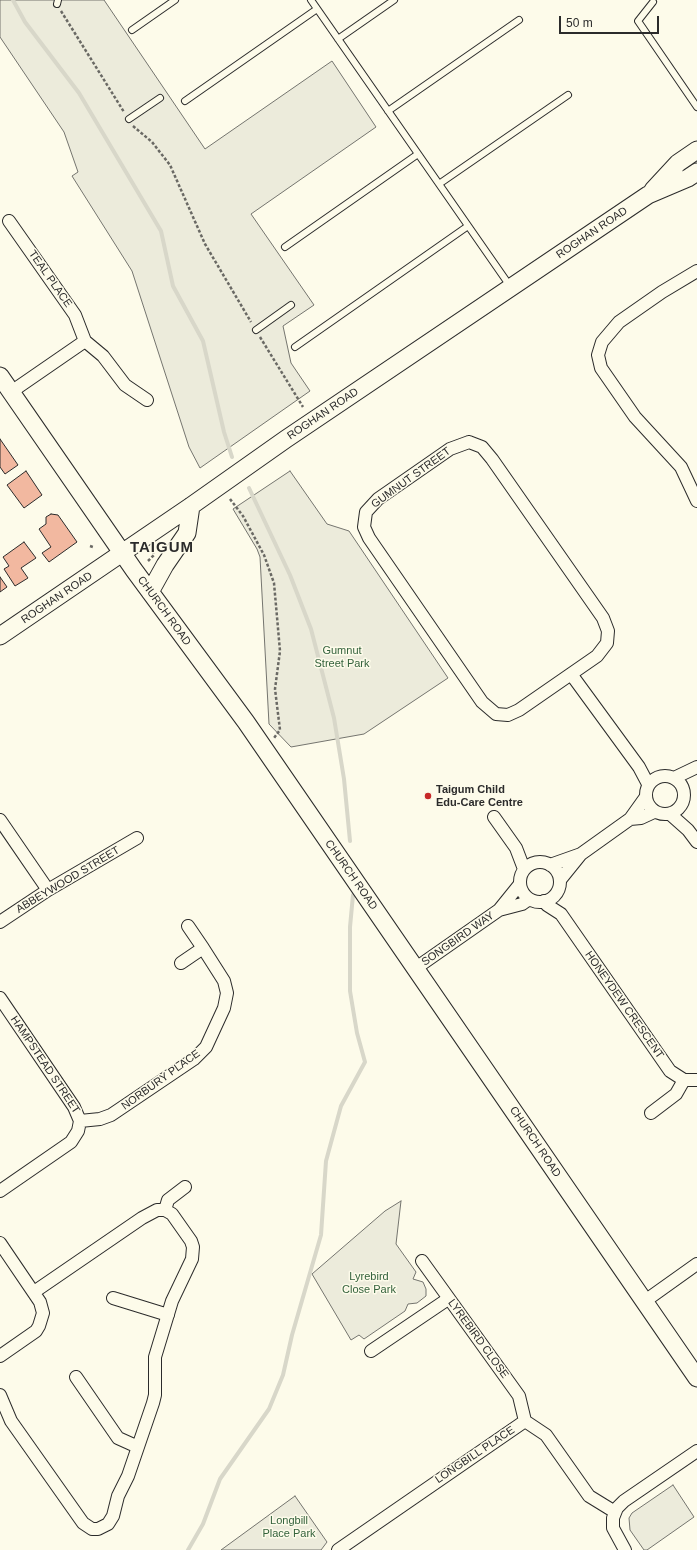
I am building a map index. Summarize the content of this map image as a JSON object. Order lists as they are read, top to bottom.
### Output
{
  "streets": {
    "street": [
      "ROGHAN ROAD",
      "TEAL PLACE",
      "GUMNUT STREET",
      "CHURCH ROAD",
      "ABBEYWOOD STREET",
      "SONGBIRD WAY",
      "HONEYDEW CRESCENT",
      "HAMPSTEAD STREET",
      "NORBURY PLACE",
      "LYREBIRD CLOSE",
      "LONGBILL PLACE"
    ]
  },
  "crossings": [
    ["ROGHAN ROAD", "CHURCH ROAD"],
    ["CHURCH ROAD", "SONGBIRD WAY"],
    ["SONGBIRD WAY", "HONEYDEW CRESCENT"],
    ["HAMPSTEAD STREET", "NORBURY PLACE"],
    ["LYREBIRD CLOSE", "LONGBILL PLACE"]
  ],
  "districts": ["TAIGUM"],
  "parks": ["Gumnut Street Park", "Lyrebird Close Park", "Longbill Place Park"],
  "places": ["Taigum Child Edu-Care Centre"],
  "scale_bar": "50 m"
}
